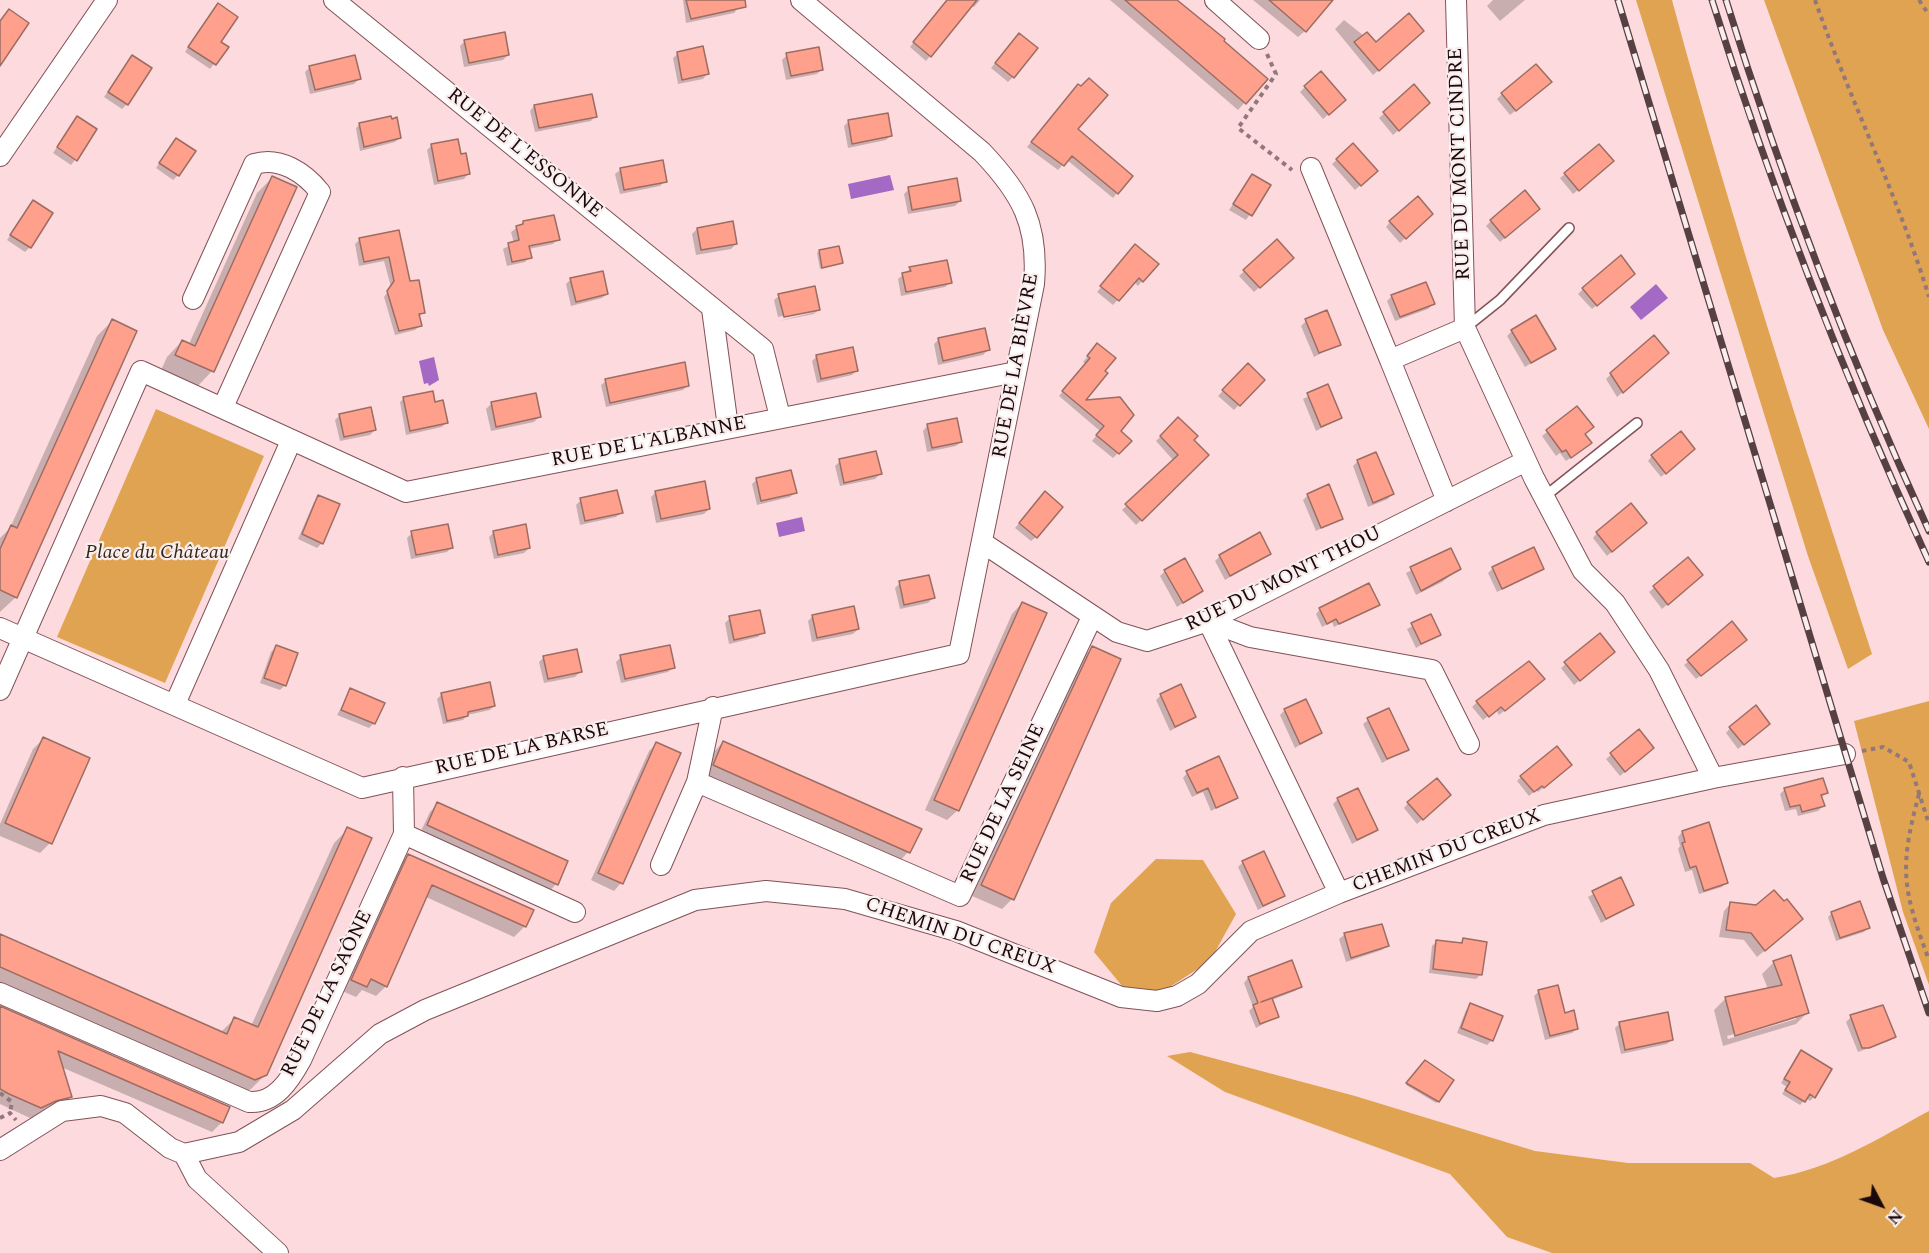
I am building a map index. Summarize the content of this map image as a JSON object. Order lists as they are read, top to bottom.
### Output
{
  "streets": {
    "street": [
      "RUE DE L'ESSONNE",
      "RUE DU MONT CINDRE",
      "RUE DE LA BIÈVRE",
      "RUE DE L'ALBANNE",
      "RUE DU MONT THOU",
      "RUE DE LA BARSE",
      "RUE DE LA SEINE",
      "CHEMIN DU CREUX",
      "RUE DE LA SAÔNE"
    ]
  },
  "crossings": [
    ["RUE DE L'ESSONNE", "RUE DE L'ALBANNE"],
    ["RUE DU MONT CINDRE", "RUE DU MONT THOU"],
    ["RUE DU MONT CINDRE", "CHEMIN DU CREUX"],
    ["RUE DE LA BIÈVRE", "RUE DE L'ALBANNE"],
    ["RUE DE LA BIÈVRE", "RUE DU MONT THOU"],
    ["RUE DE LA BIÈVRE", "RUE DE LA BARSE"],
    ["RUE DU MONT THOU", "RUE DE LA BARSE"],
    ["RUE DU MONT THOU", "RUE DE LA SEINE"],
    ["RUE DE LA BARSE", "RUE DE LA SAÔNE"]
  ],
  "parks": ["Place du Château"],
  "north": "bottom right"
}
